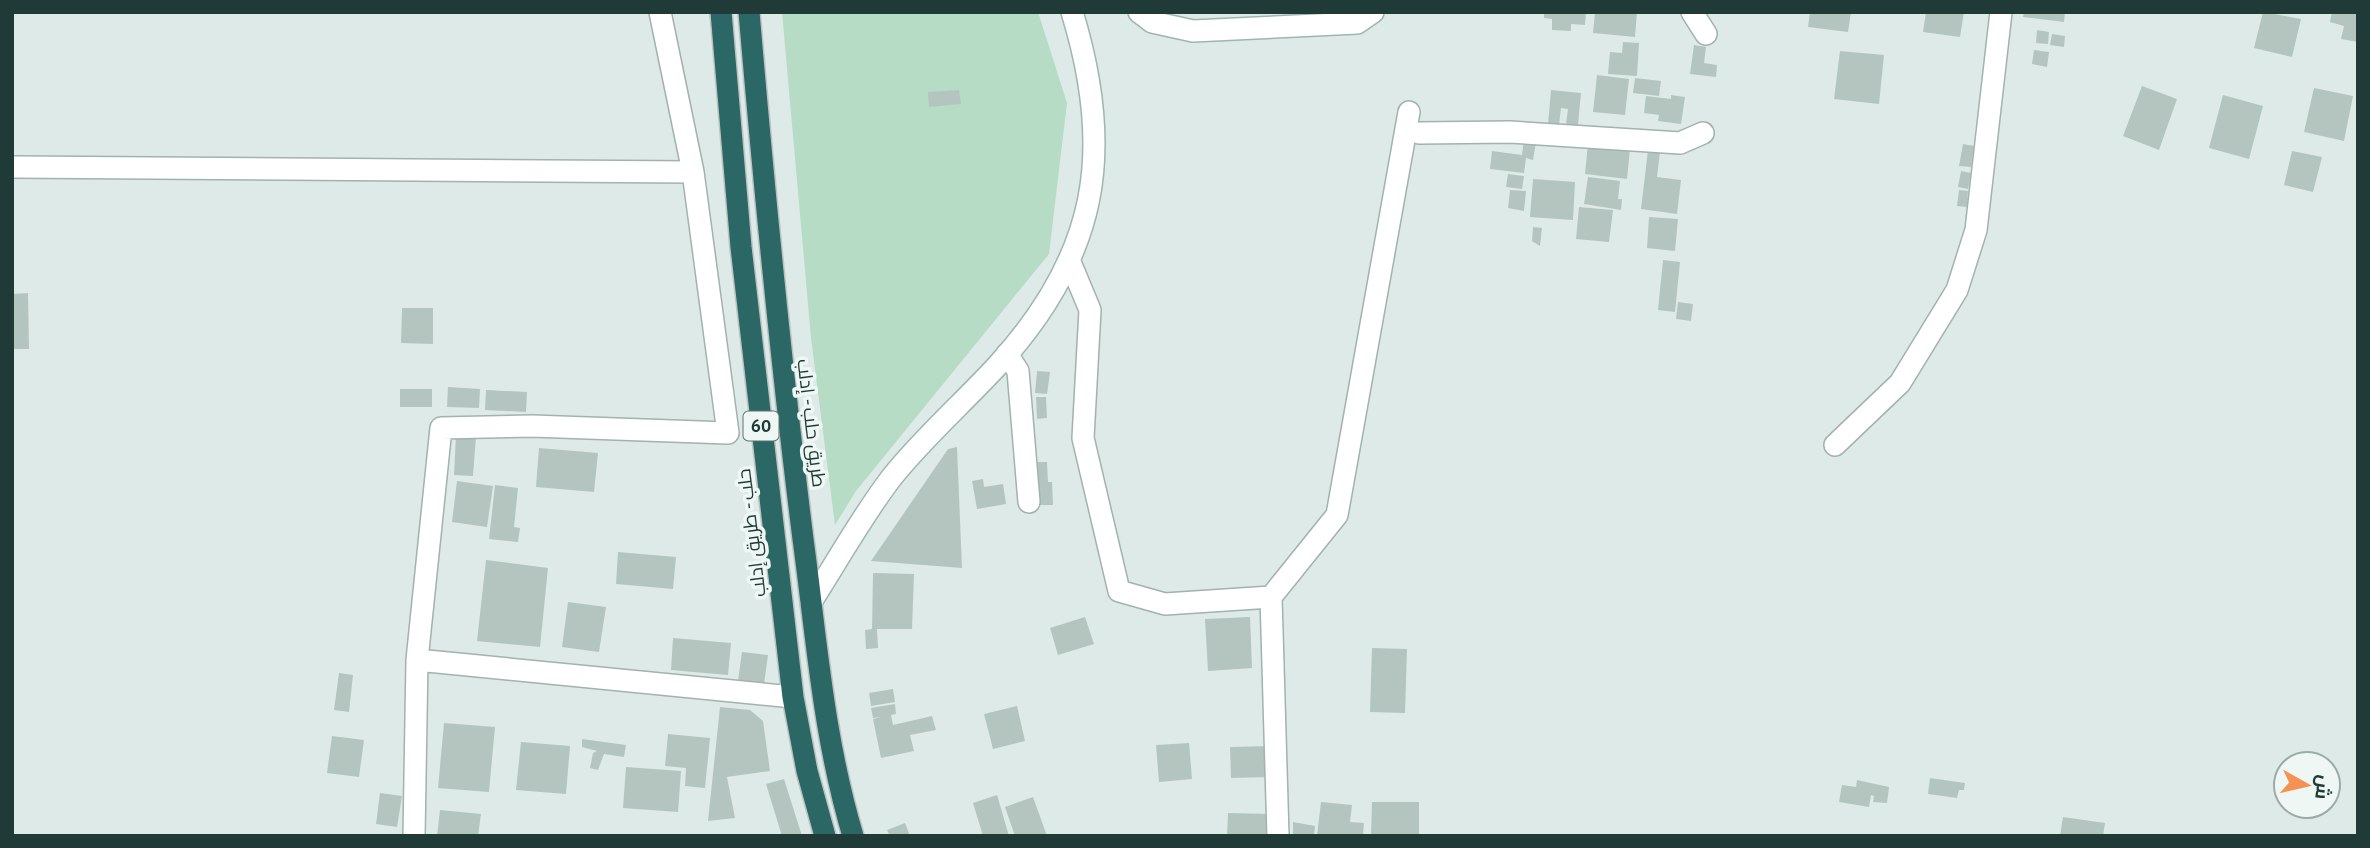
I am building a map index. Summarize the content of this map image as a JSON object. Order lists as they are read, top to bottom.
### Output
{
  "streets": {
    "highway": ["طريق حلب - إدلب", "60", "حلب - طريق إدلب"]
  },
  "north": "right"
}
